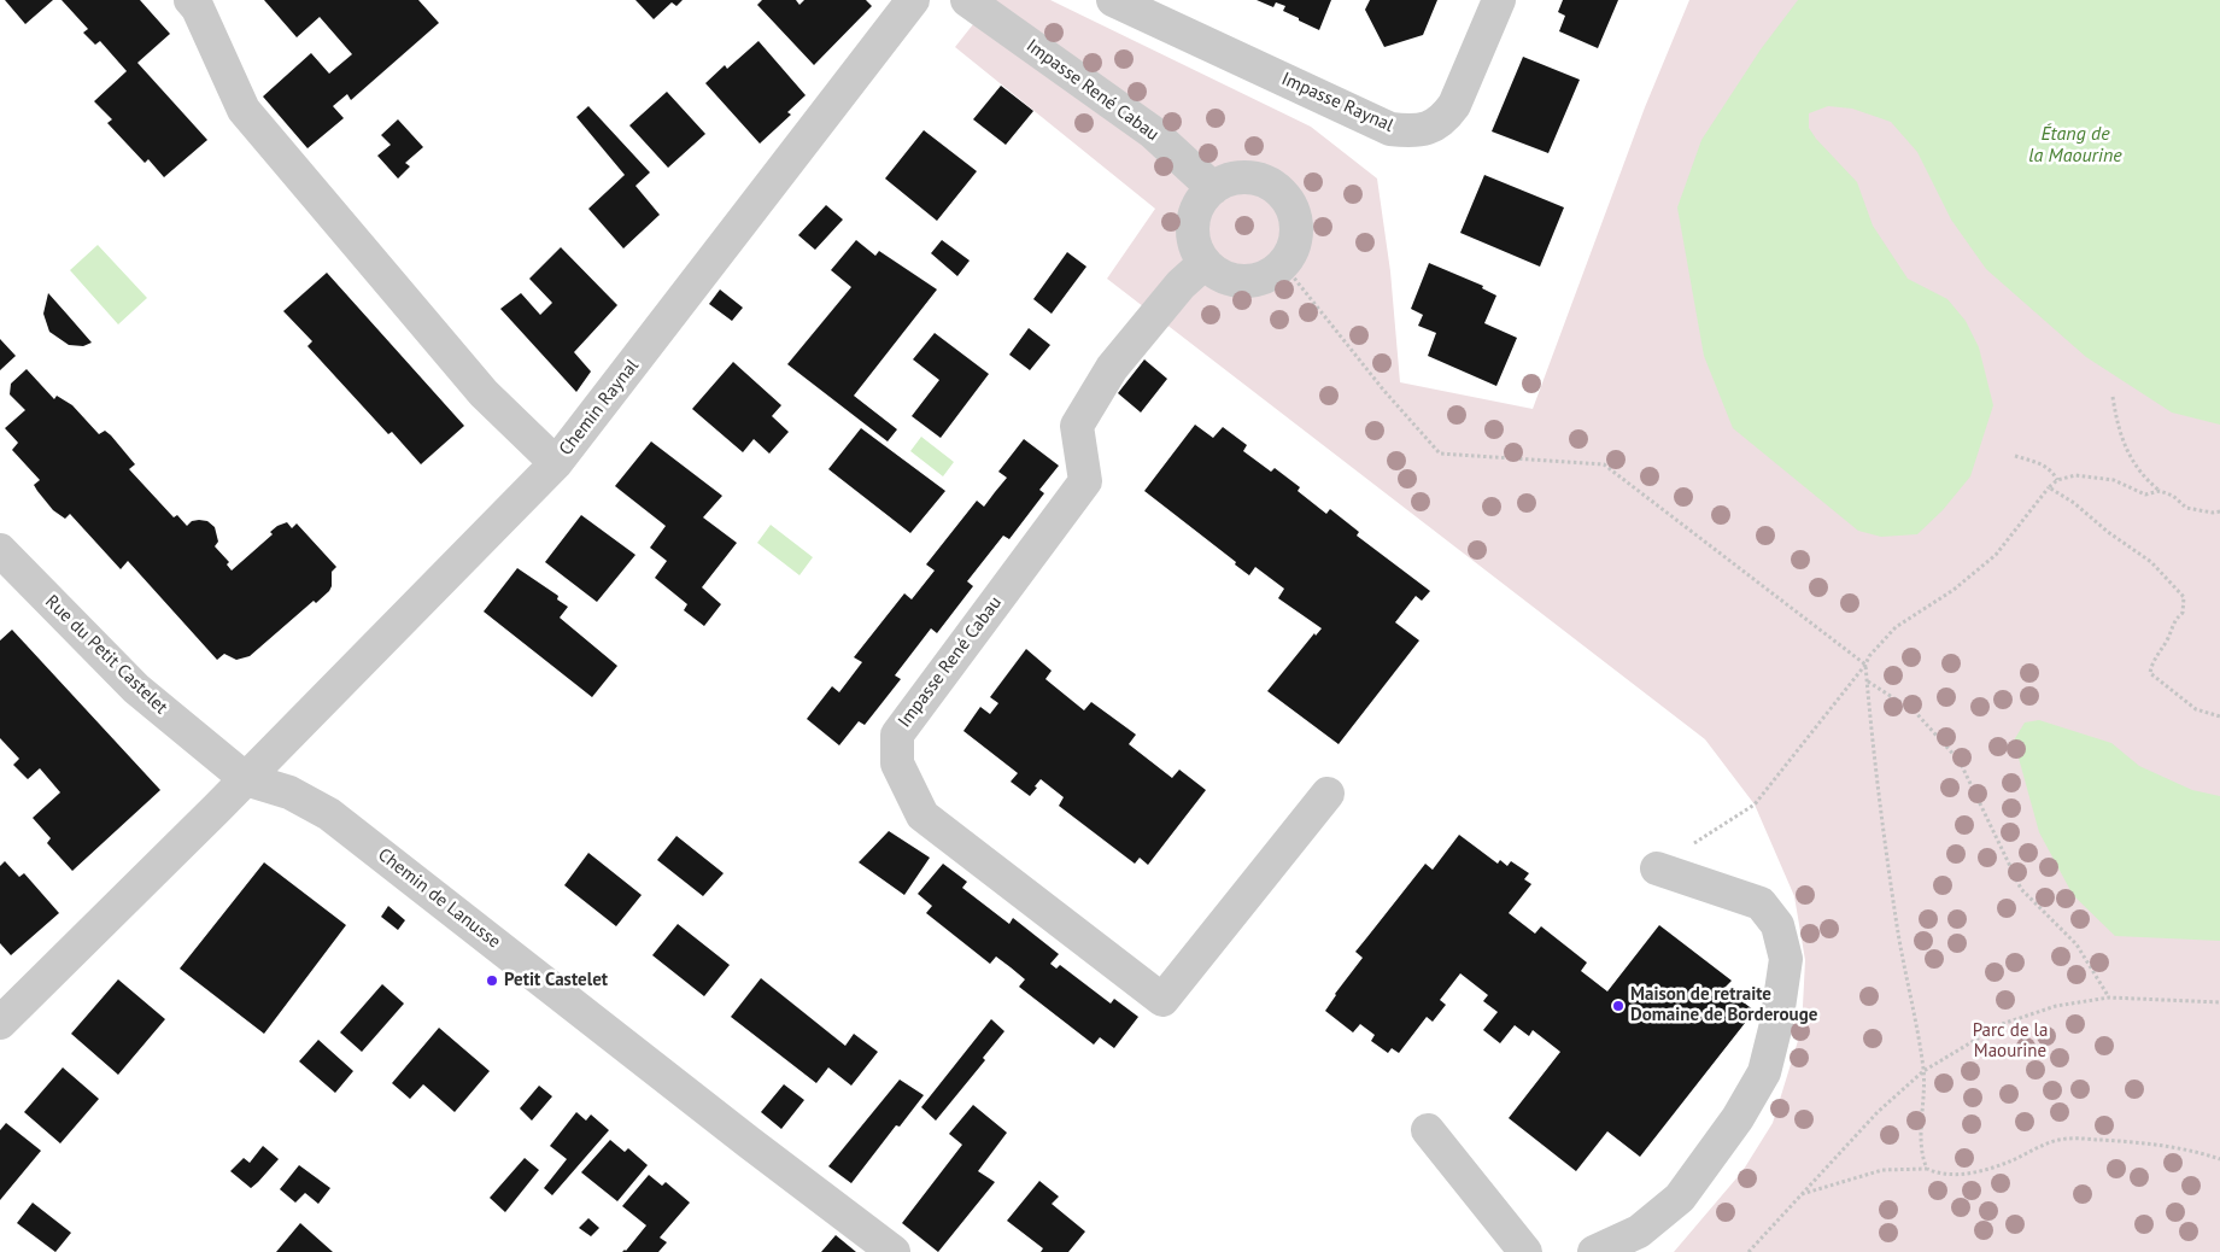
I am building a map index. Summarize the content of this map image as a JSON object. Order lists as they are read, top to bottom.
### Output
{
  "streets": {
    "street": [
      "Impasse René Cabau",
      "Impasse Raynal",
      "Chemin Raynal",
      "Rue du Petit Castelet",
      "Chemin de Lanusse"
    ]
  },
  "crossings": [
    ["Chemin Raynal", "Rue du Petit Castelet"],
    ["Chemin Raynal", "Chemin de Lanusse"],
    ["Rue du Petit Castelet", "Chemin de Lanusse"]
  ],
  "water": ["Étang de la Maourine"],
  "parks": ["Parc de la Maourine"],
  "places": ["Petit Castelet", "Maison de retraite Domaine de Borderouge"]
}
